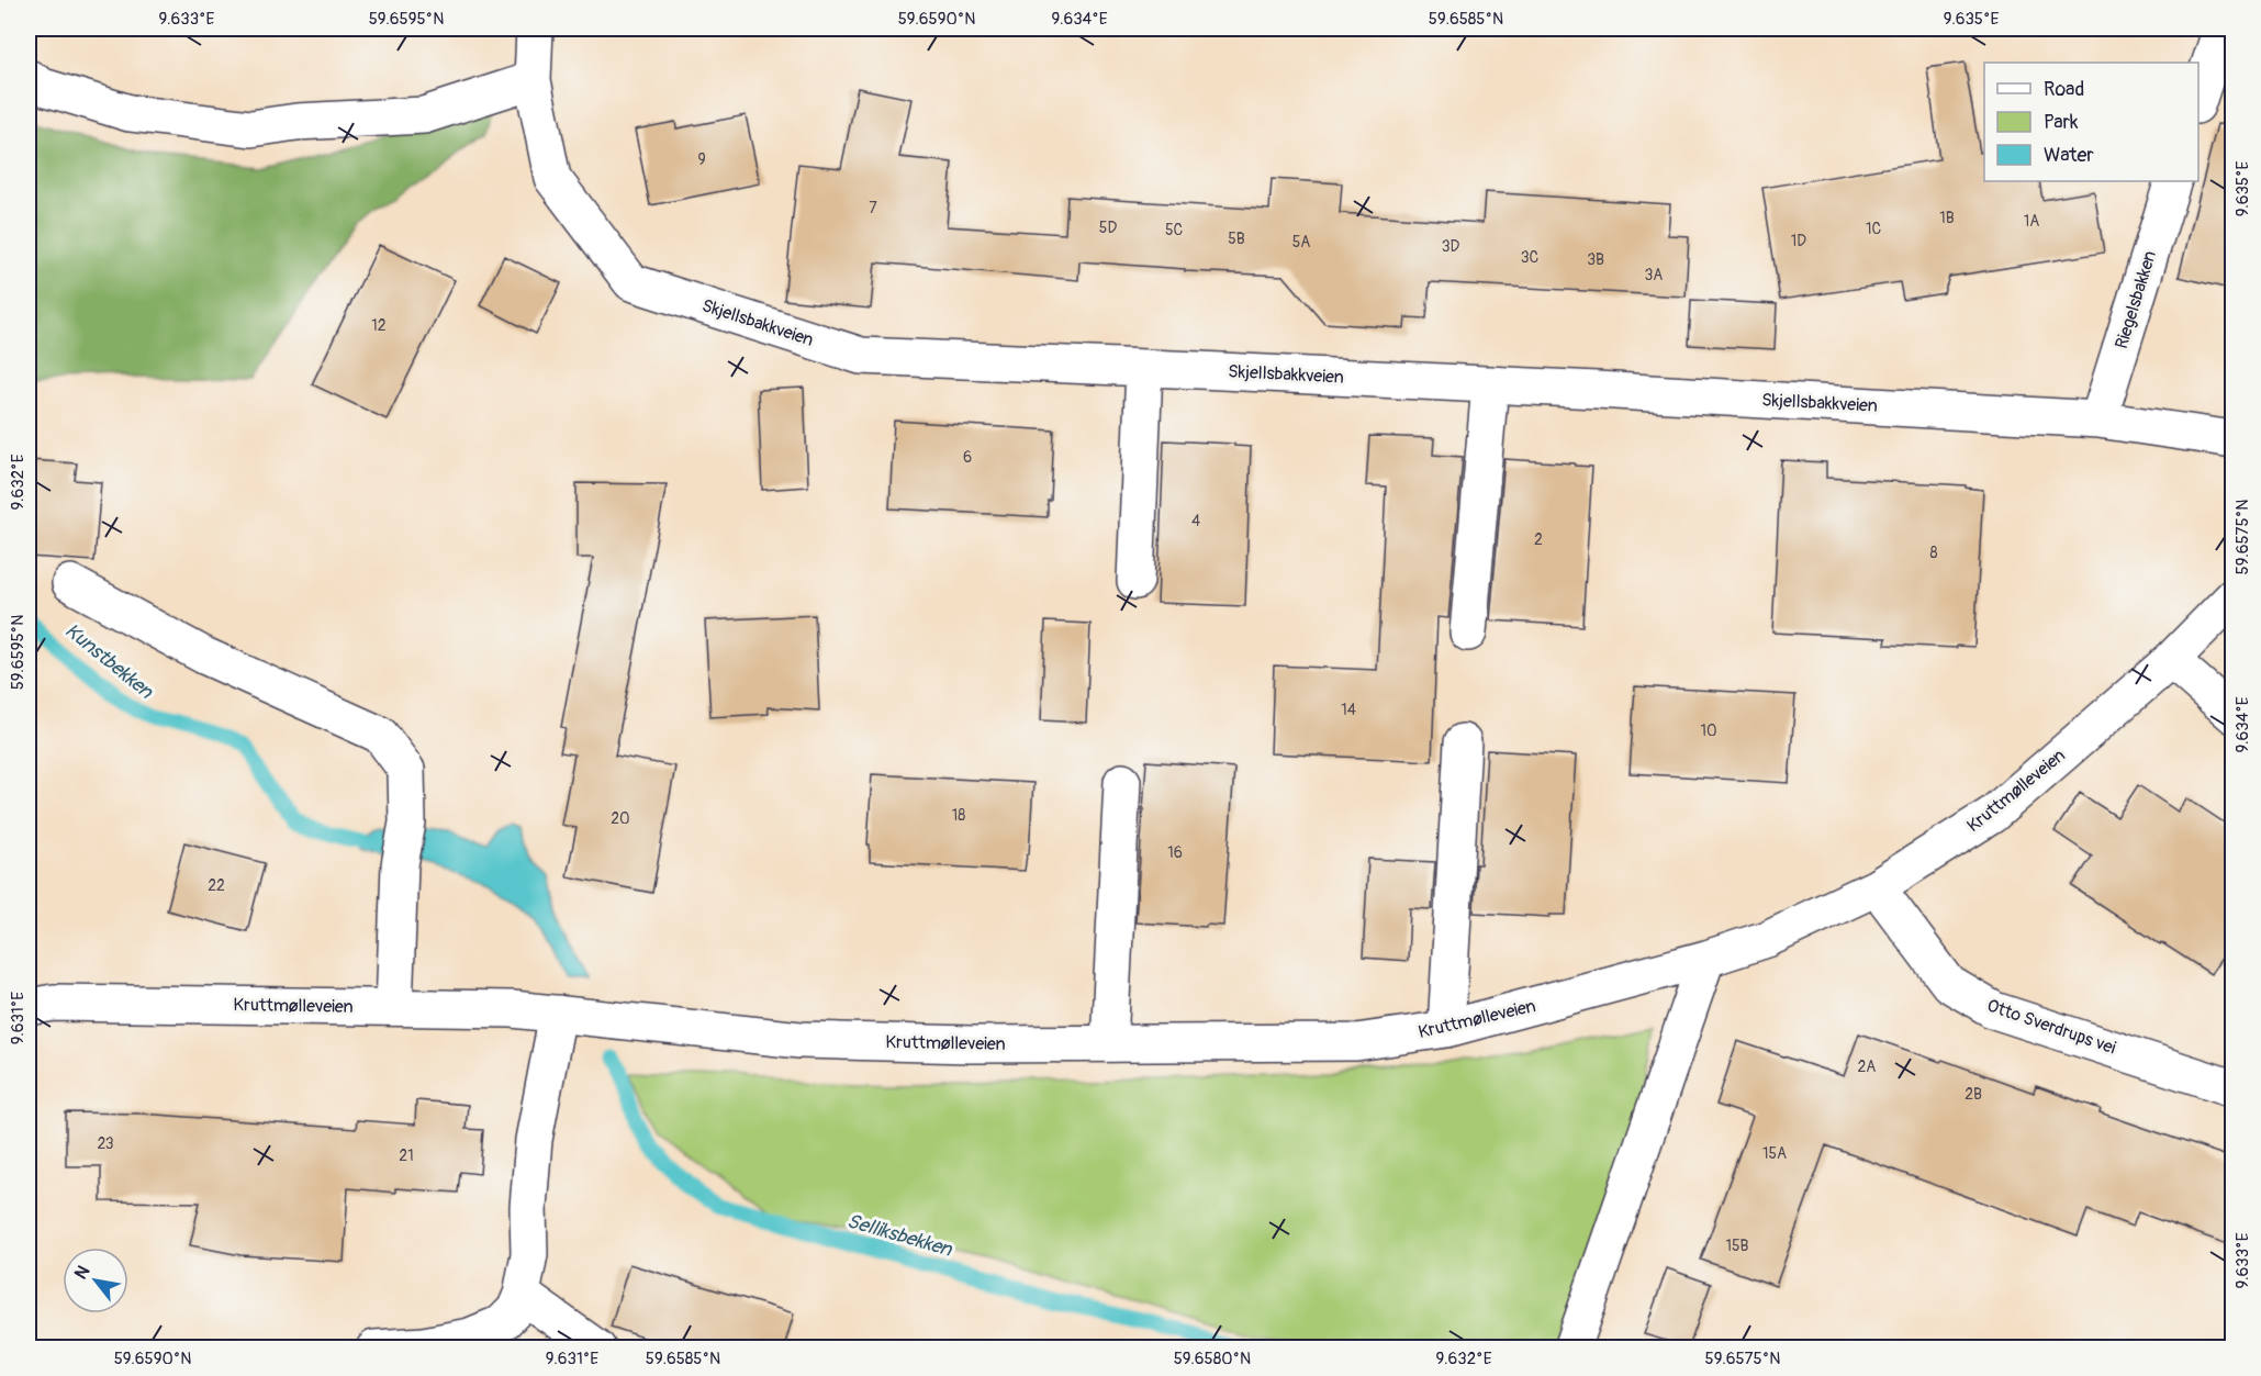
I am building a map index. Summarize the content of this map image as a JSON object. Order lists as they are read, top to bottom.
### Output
{
  "streets": {
    "street": [
      "Riegelsbakken",
      "Skjellsbakkveien",
      "Kruttmølleveien",
      "Otto Sverdrups vei"
    ]
  },
  "crossings": [
    ["Riegelsbakken", "Skjellsbakkveien"],
    ["Kruttmølleveien", "Otto Sverdrups vei"]
  ],
  "water": ["Kunstbekken", "Selliksbekken"],
  "house_numbers": [
    "9",
    "7",
    "1B",
    "1A",
    "5D",
    "1C",
    "5C",
    "5B",
    "1D",
    "5A",
    "3D",
    "3C",
    "3B",
    "3A",
    "12",
    "6",
    "4",
    "2",
    "8",
    "14",
    "10",
    "18",
    "20",
    "16",
    "22",
    "2A",
    "2B",
    "23",
    "15A",
    "21",
    "15B"
  ],
  "legend": ["Road", "Park", "Water"],
  "north": "top left",
  "coordinates": [
    "9.633°E",
    "59.6595°N",
    "59.6590°N",
    "9.634°E",
    "59.6585°N",
    "9.635°E",
    "9.632°E",
    "59.6575°N",
    "9.631°E",
    "59.6580°N"
  ]
}
